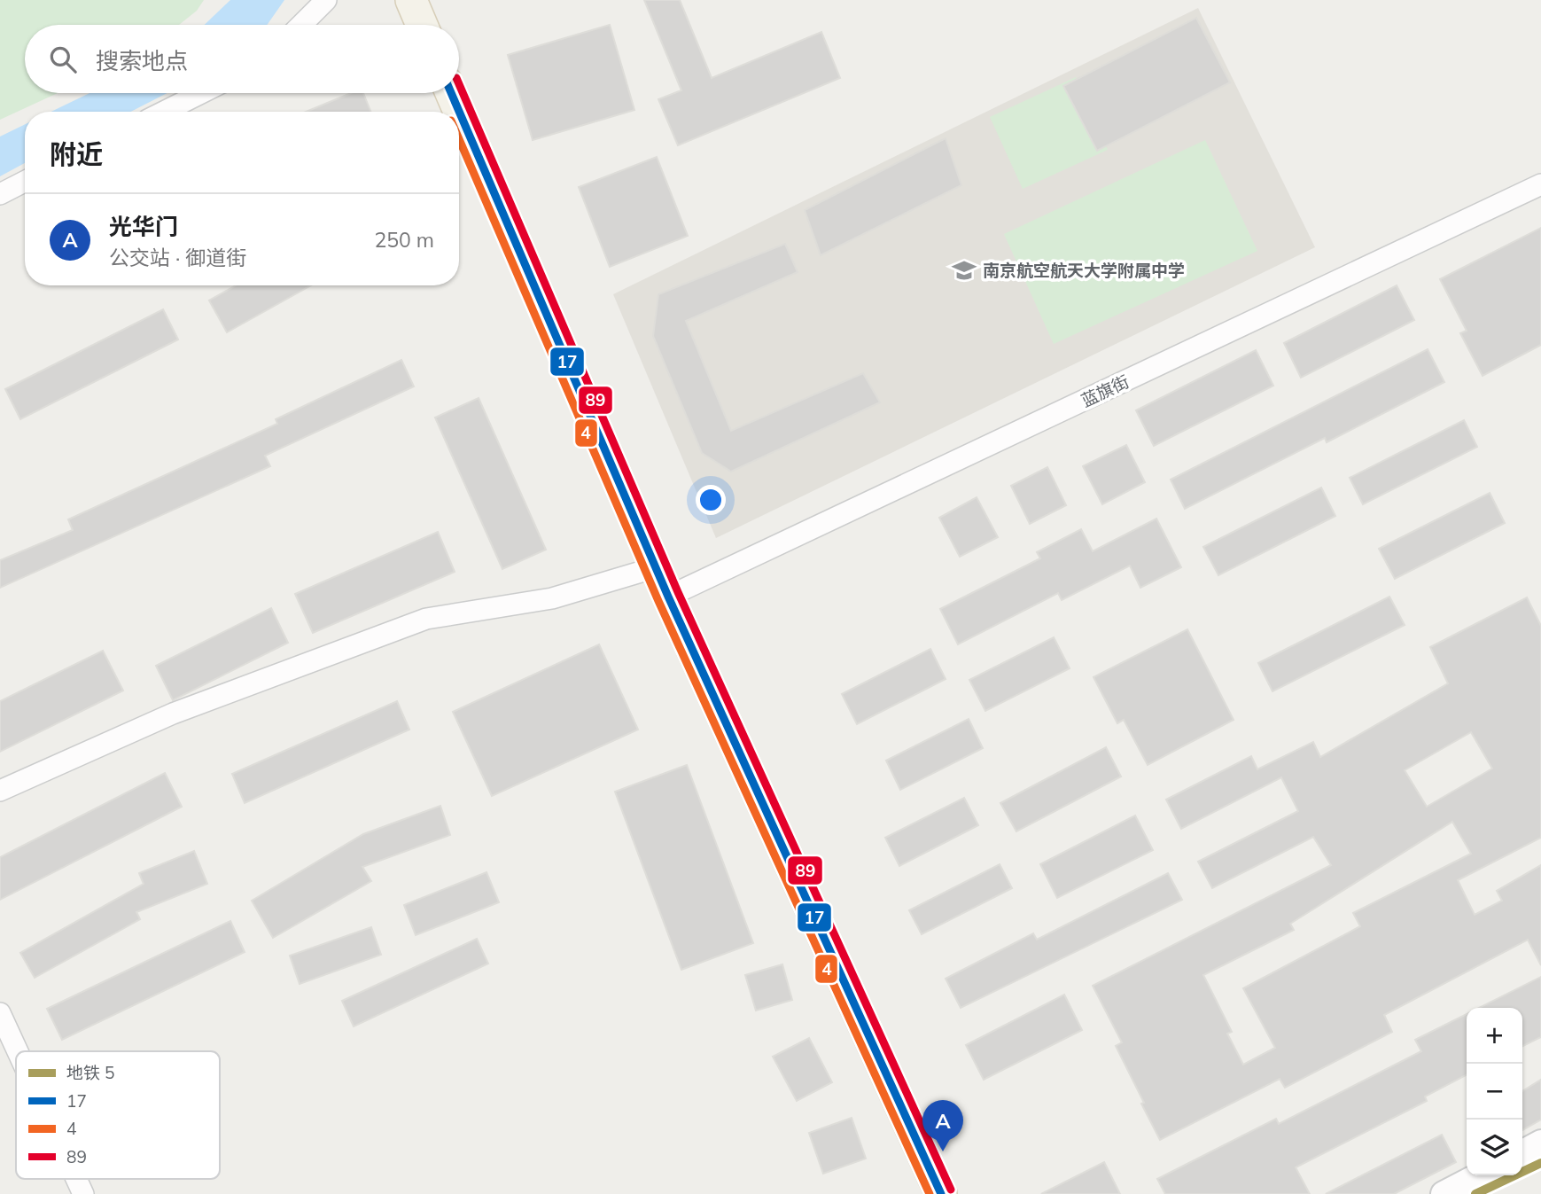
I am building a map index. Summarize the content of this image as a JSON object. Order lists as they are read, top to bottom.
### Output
{
  "streets": {
    "street": ["蓝旗街"]
  },
  "places": {
    "school or university": ["南京航空航天大学附属中学"]
  },
  "lines": [
    "transit line 89",
    "transit line 17",
    "transit line 4",
    "metro line 5"
  ],
  "legend": [
    "地铁 5",
    "17",
    "4",
    "89"
  ],
  "page": {
    "search": "搜索地点",
    "heading": "附近",
    "list": [
      {
        "mark": "A",
        "name": "光华门",
        "note": "公交站 · 御道街",
        "value": "250 m"
      }
    ],
    "map_buttons": ["+", "−"],
    "pins": "A"
  }
}
